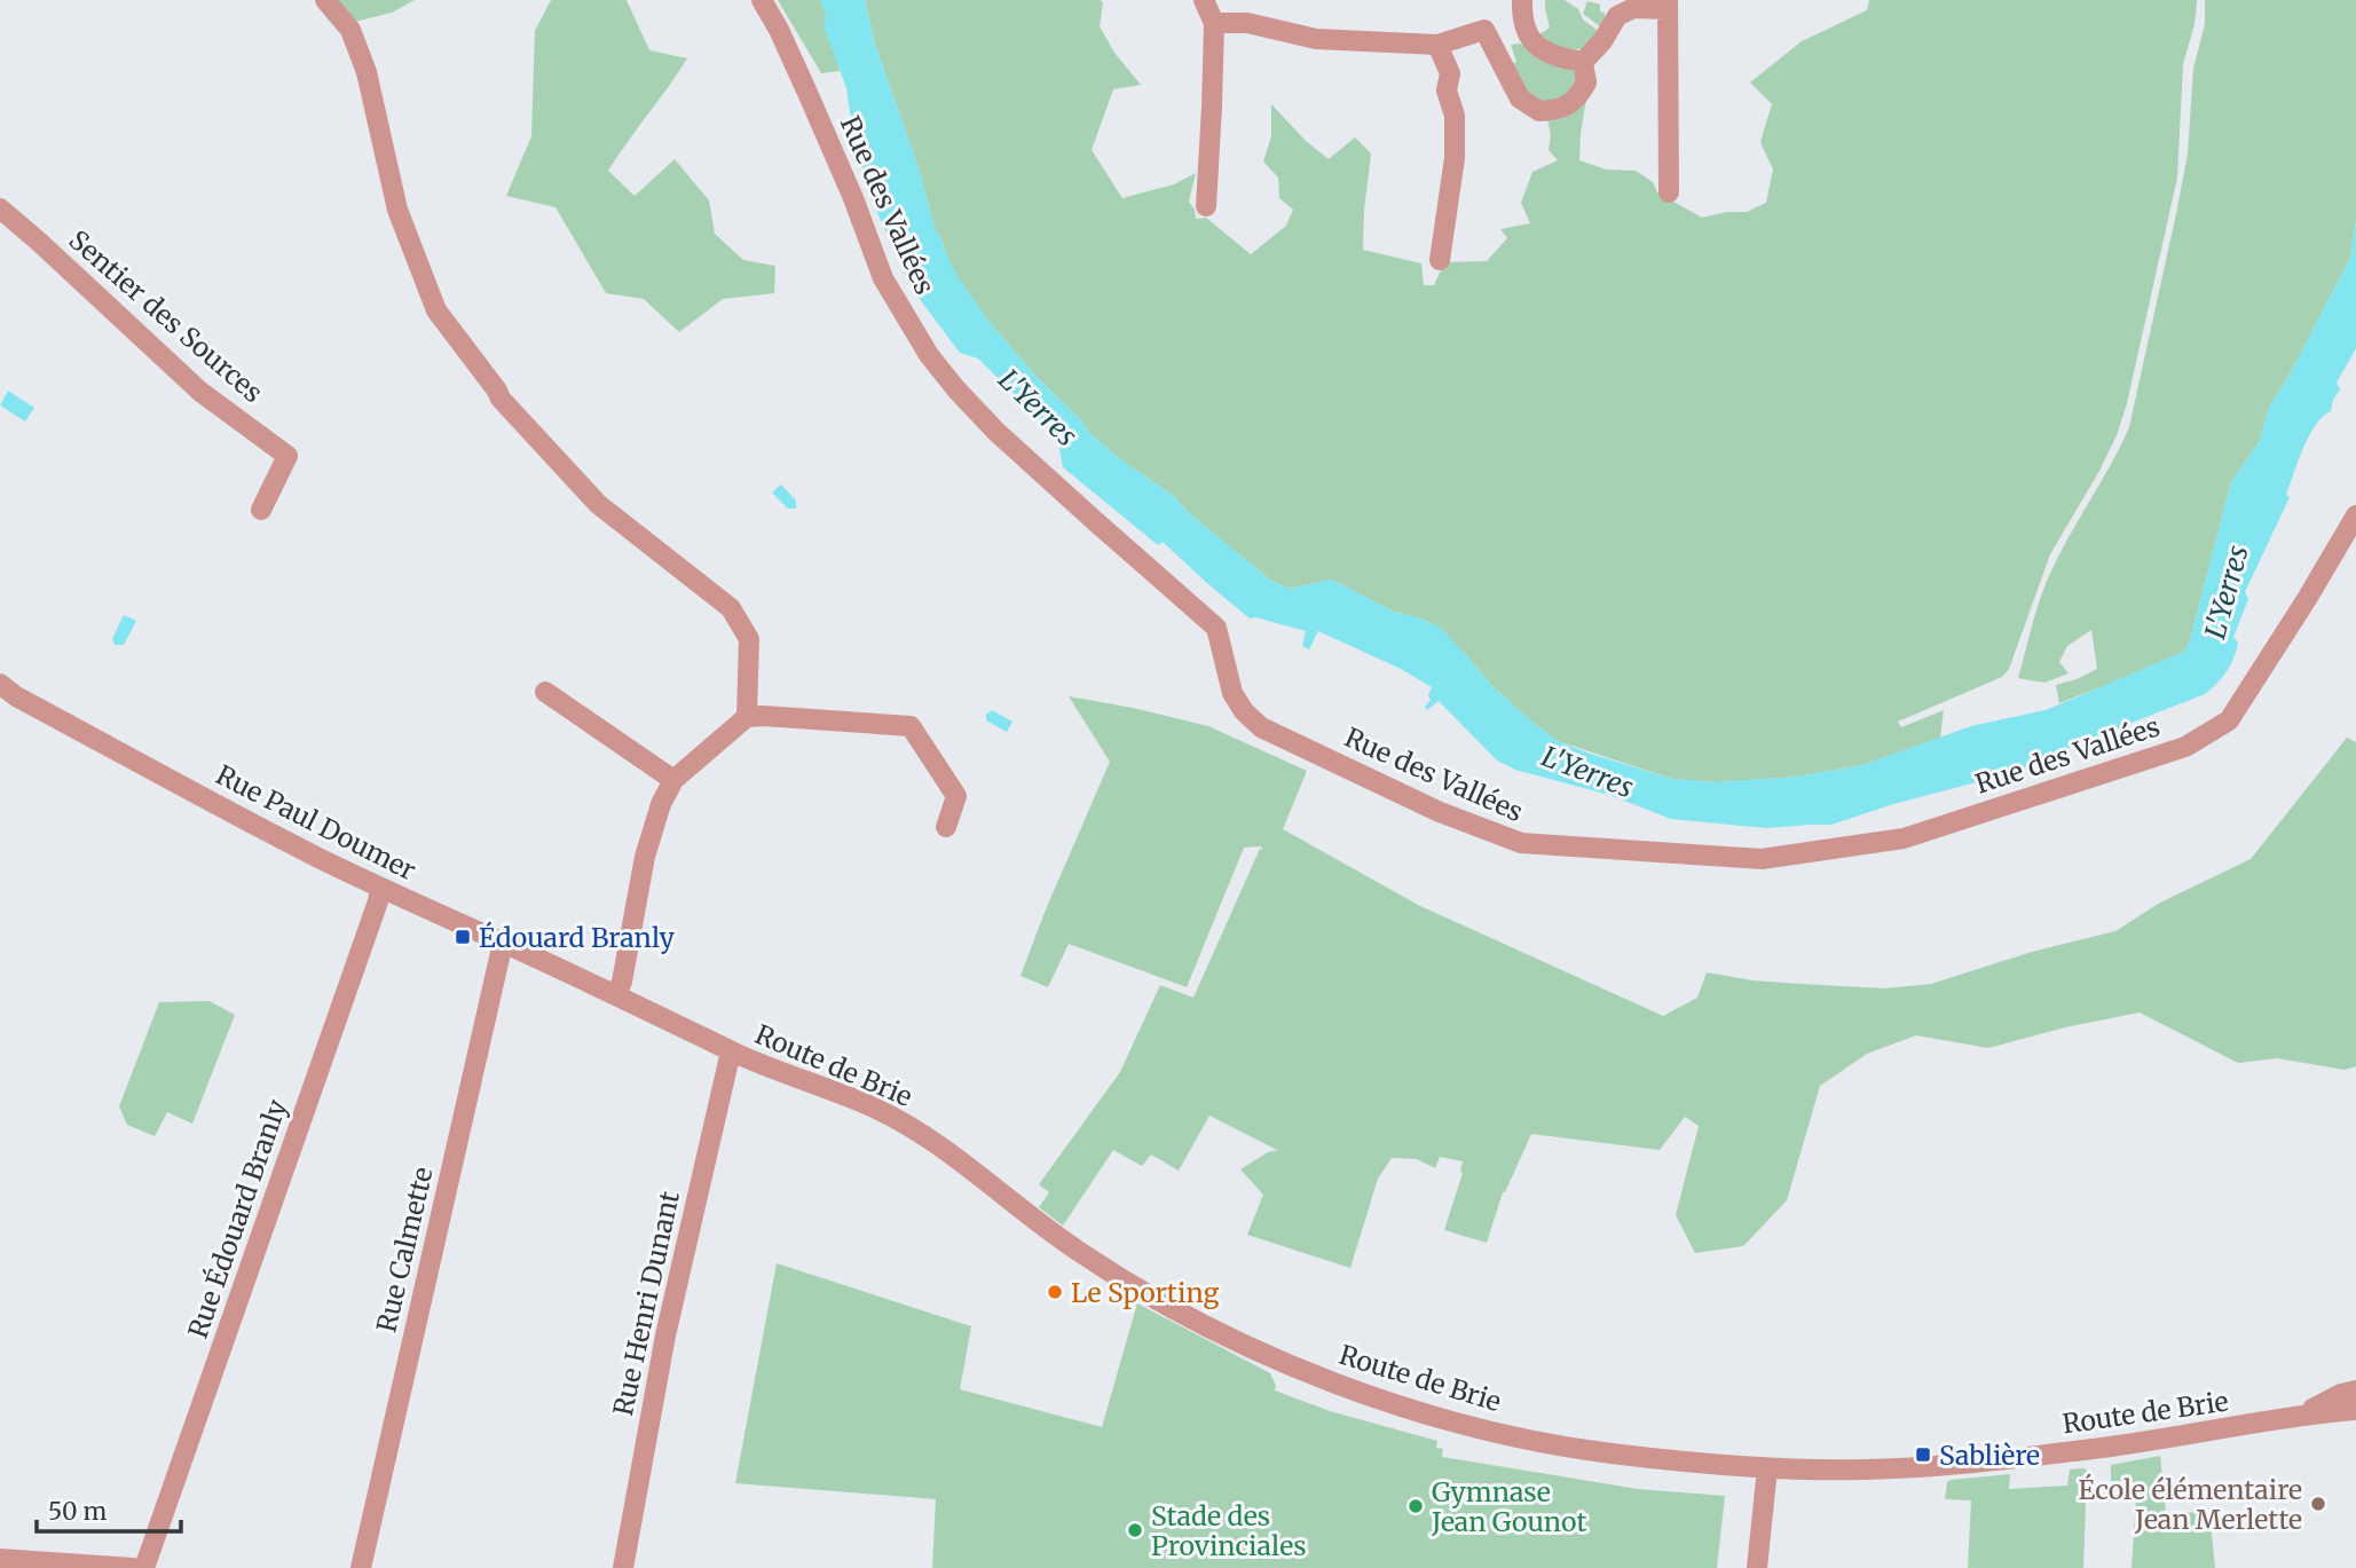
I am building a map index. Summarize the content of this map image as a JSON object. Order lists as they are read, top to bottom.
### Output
{
  "streets": {
    "street": [
      "Rue des Vallées",
      "Sentier des Sources",
      "Rue Paul Doumer",
      "Route de Brie",
      "Rue Édouard Branly",
      "Rue Calmette",
      "Rue Henri Dunant"
    ]
  },
  "crossings": [
    ["Rue Paul Doumer", "Route de Brie"],
    ["Rue Paul Doumer", "Rue Édouard Branly"],
    ["Rue Paul Doumer", "Rue Calmette"],
    ["Route de Brie", "Rue Henri Dunant"]
  ],
  "water": ["L'Yerres"],
  "places": {
    "transit": ["Édouard Branly", "Sablière"],
    "other": [
      "Le Sporting",
      "École élémentaire Jean Merlette",
      "Gymnase Jean Gounot",
      "Stade des Provinciales"
    ]
  },
  "scale_bar": "50 m"
}
